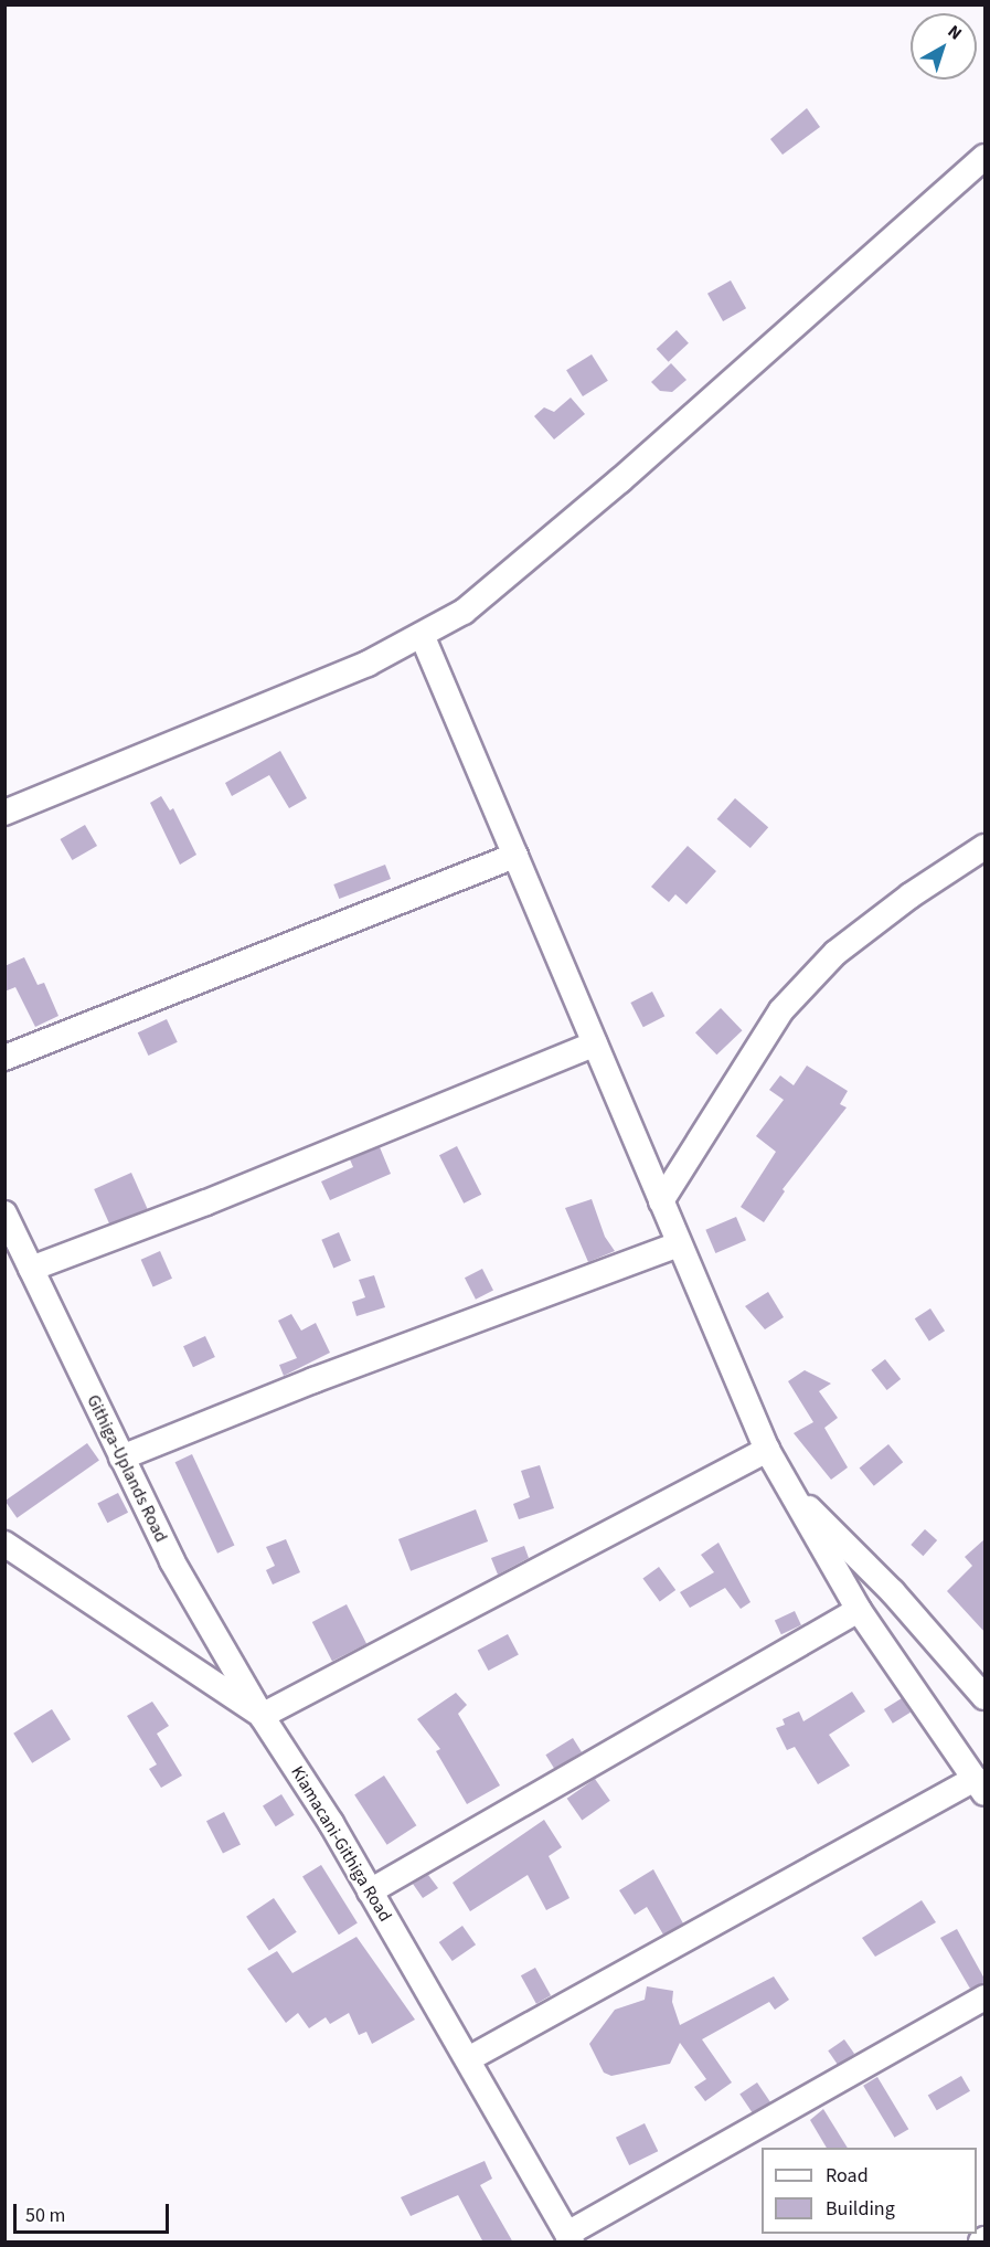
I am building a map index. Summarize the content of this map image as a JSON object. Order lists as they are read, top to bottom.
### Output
{
  "streets": {
    "street": ["Githiga-Uplands Road", "Kiamacani-Githiga Road"]
  },
  "crossings": [
    ["Githiga-Uplands Road", "Kiamacani-Githiga Road"]
  ],
  "legend": ["Road", "Building"],
  "scale_bar": "50 m",
  "north": "top right"
}
